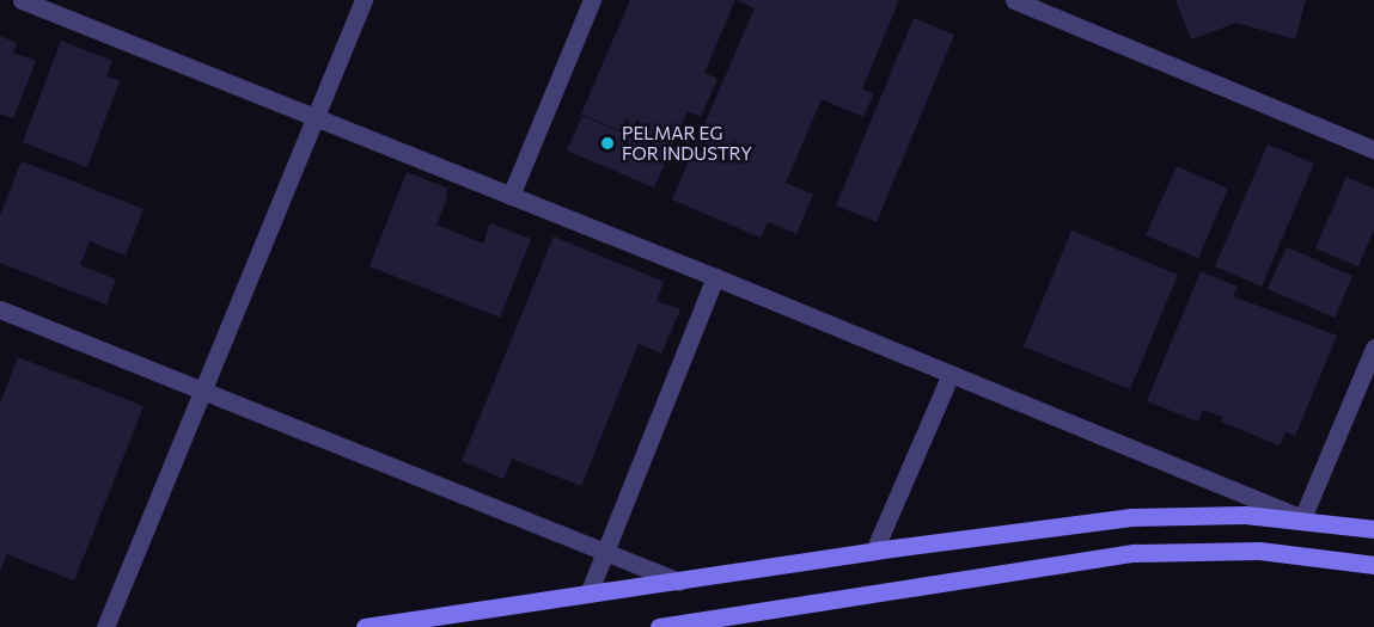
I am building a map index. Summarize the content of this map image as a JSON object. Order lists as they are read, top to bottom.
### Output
{
  "places": ["PELMAR EG FOR INDUSTRY"]
}
